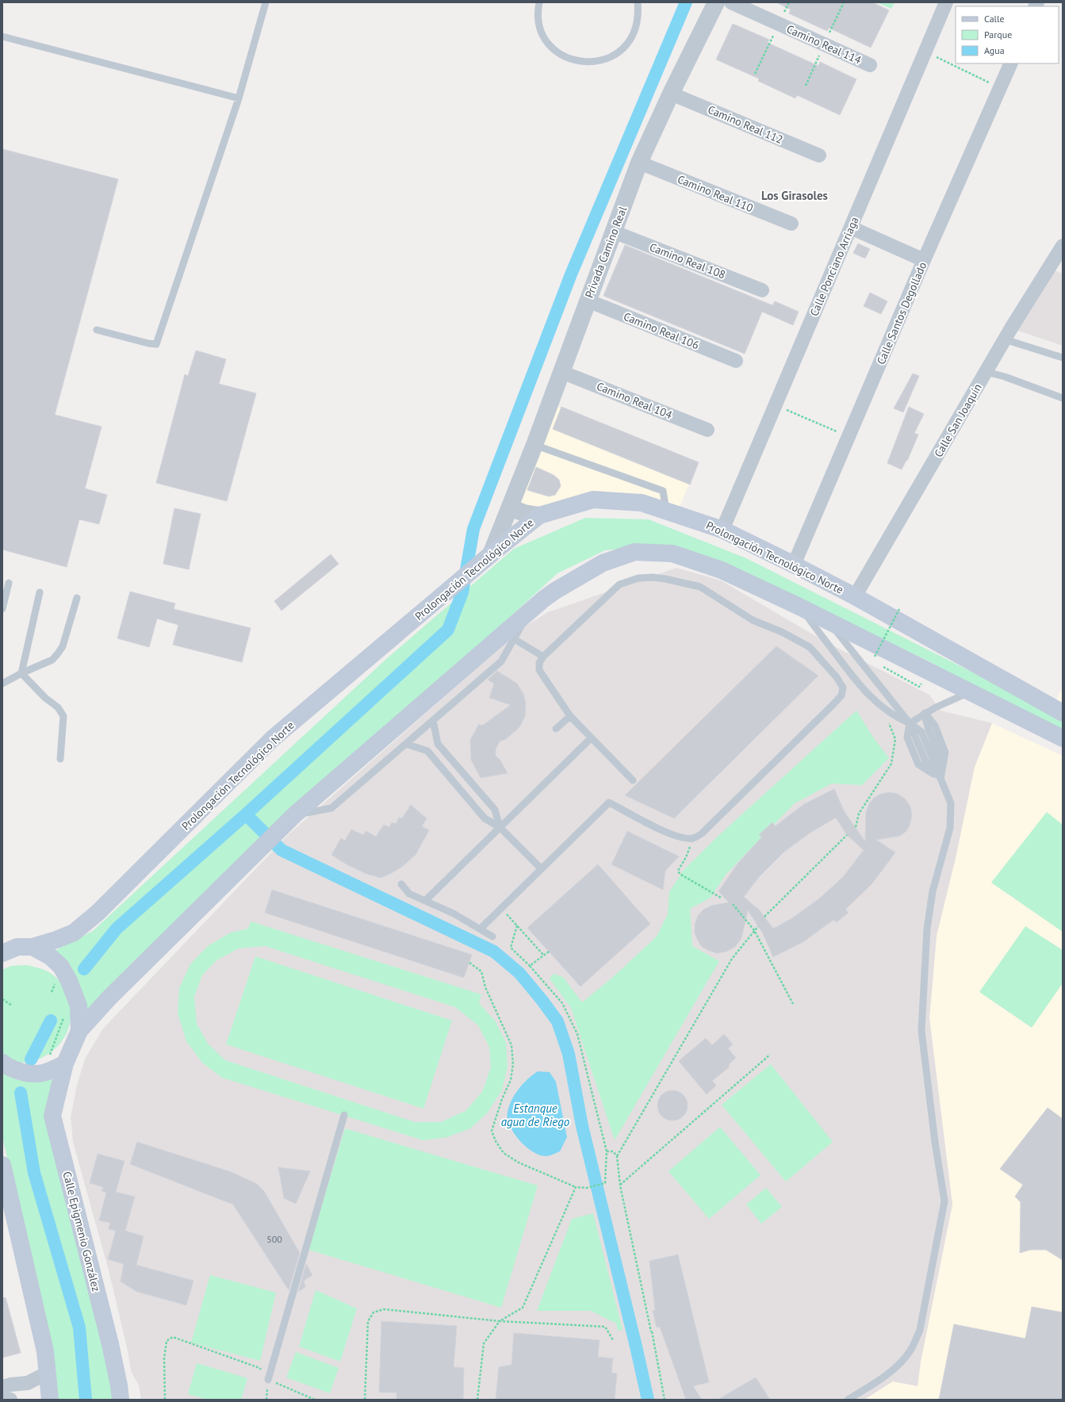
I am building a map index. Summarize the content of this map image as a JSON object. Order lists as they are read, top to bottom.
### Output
{
  "streets": {
    "main road": ["Prolongación Tecnológico Norte", "Calle Epigmenio González"],
    "street": [
      "Camino Real 114",
      "Camino Real 112",
      "Camino Real 110",
      "Privada Camino Real",
      "Camino Real 108",
      "Calle Ponciano Arriaga",
      "Calle Santos Degollado",
      "Camino Real 106",
      "Camino Real 104",
      "Calle San Joaquín"
    ]
  },
  "crossings": [
    ["Camino Real 112", "Privada Camino Real"],
    ["Camino Real 110", "Privada Camino Real"],
    ["Privada Camino Real", "Camino Real 108"],
    ["Privada Camino Real", "Camino Real 106"],
    ["Privada Camino Real", "Camino Real 104"],
    ["Privada Camino Real", "Prolongación Tecnológico Norte"],
    ["Calle Ponciano Arriaga", "Prolongación Tecnológico Norte"],
    ["Calle Santos Degollado", "Prolongación Tecnológico Norte"],
    ["Calle San Joaquín", "Prolongación Tecnológico Norte"]
  ],
  "districts": ["Los Girasoles"],
  "water": ["Estanque agua de Riego"],
  "house_numbers": ["500"],
  "legend": ["Calle", "Parque", "Agua"]
}
